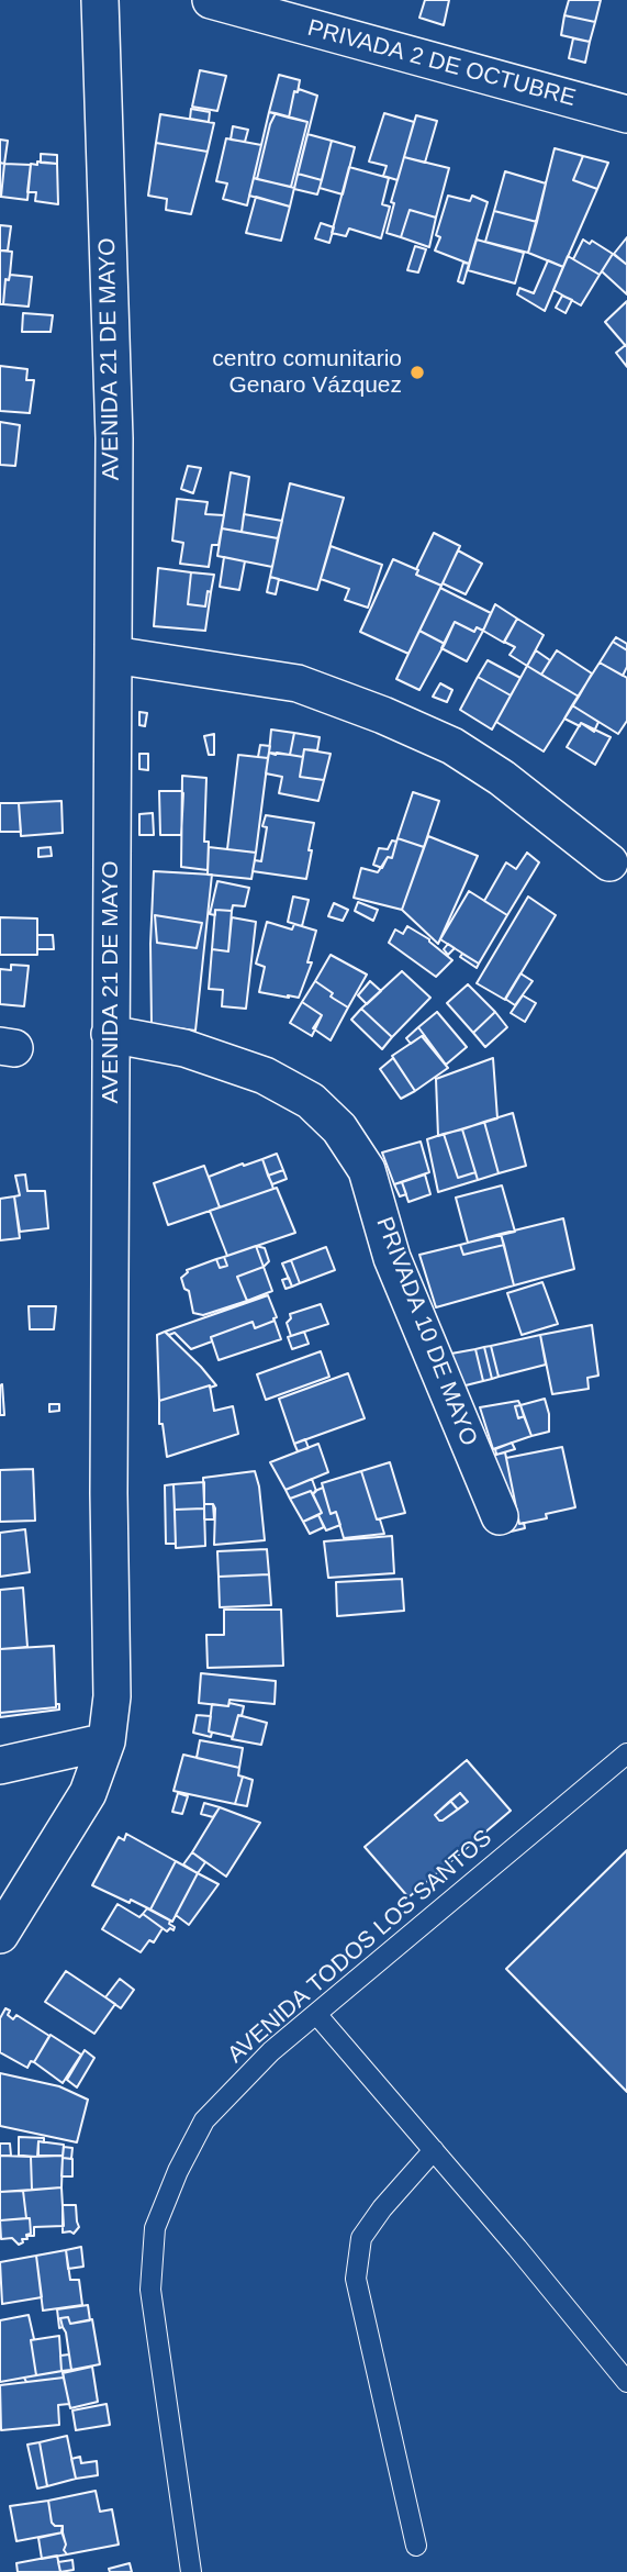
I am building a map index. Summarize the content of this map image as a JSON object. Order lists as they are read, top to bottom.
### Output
{
  "streets": {
    "street": ["PRIVADA 2 DE OCTUBRE", "AVENIDA 21 DE MAYO", "PRIVADA 10 DE MAYO"],
    "lane": ["AVENIDA TODOS LOS SANTOS"]
  },
  "crossings": [
    ["AVENIDA 21 DE MAYO", "PRIVADA 10 DE MAYO"]
  ],
  "places": ["centro comunitario Genaro Vázquez"]
}
